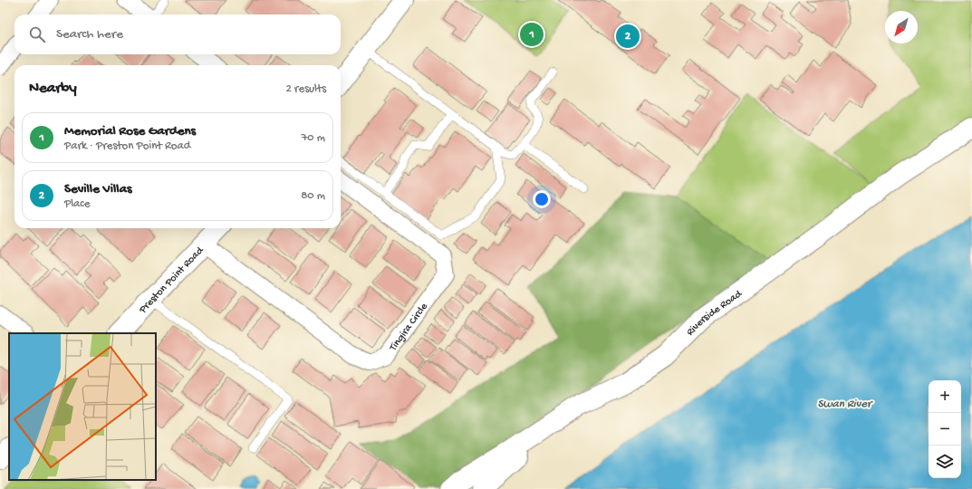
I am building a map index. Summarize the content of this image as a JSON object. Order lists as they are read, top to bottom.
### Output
{
  "streets": {
    "street": ["Preston Point Road", "Riverside Road", "Tingira Circle"]
  },
  "crossings": [
    ["Preston Point Road", "Tingira Circle"]
  ],
  "water": ["Swan River"],
  "north": "bottom left",
  "page": {
    "search": "Search here",
    "pins": ["1", "2"],
    "heading": ["Nearby", "2 results"],
    "list": [
      {
        "mark": "1",
        "name": "Memorial Rose Gardens",
        "note": "Park · Preston Point Road",
        "value": "70 m"
      },
      {
        "mark": "2",
        "name": "Seville Villas",
        "note": "Place",
        "value": "80 m"
      }
    ],
    "map_buttons": ["+", "−"]
  }
}
